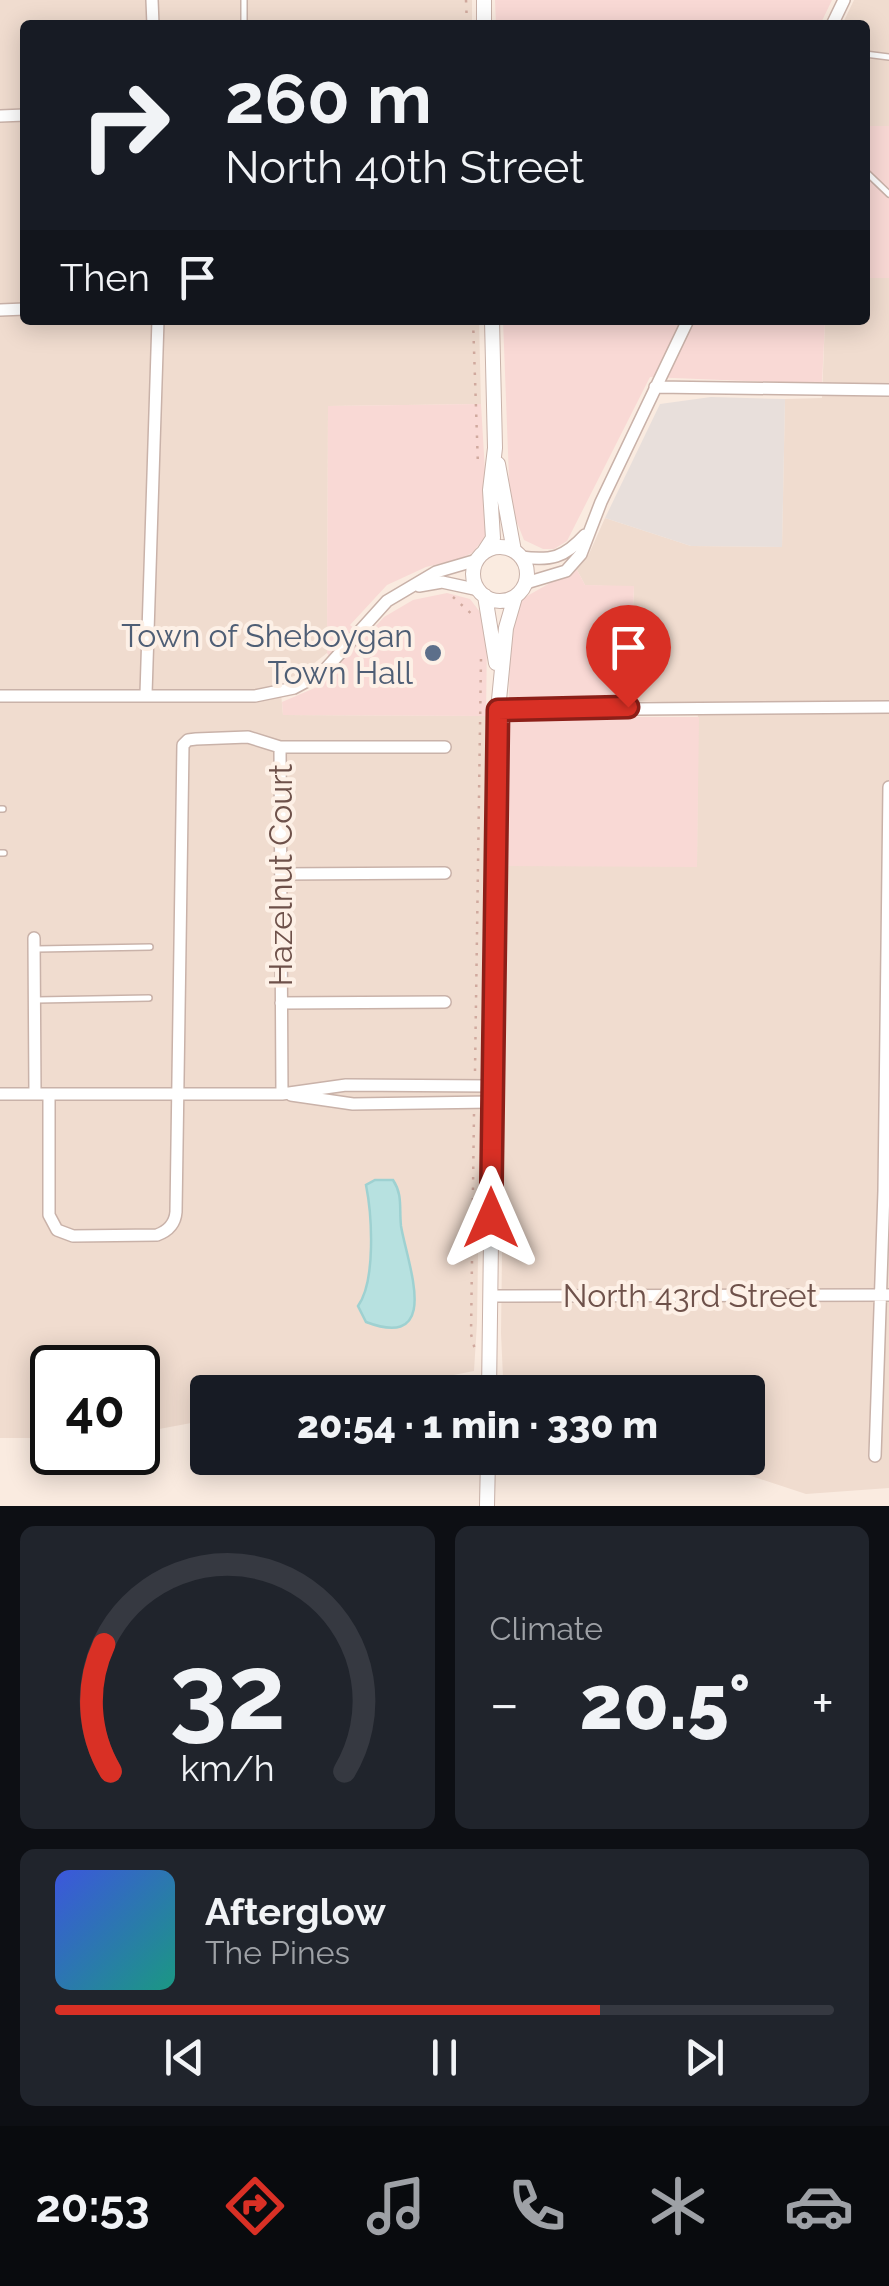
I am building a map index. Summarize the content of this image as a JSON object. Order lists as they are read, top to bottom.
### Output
{
  "streets": {
    "street": ["Hazelnut Court", "North 43rd Street"]
  },
  "places": ["Town of Sheboygan Town Hall"],
  "page": {
    "turn": ["260 m", "North 40th Street"],
    "then": "Then",
    "limit": "40",
    "trip": "20:54 · 1 min · 330 m",
    "tile": "Climate",
    "heat": ["−", "20.5°", "+"],
    "song": ["Afterglow", "The Pines"],
    "tabs": "20:53",
    "gauge": ["32", "km/h"]
  }
}
